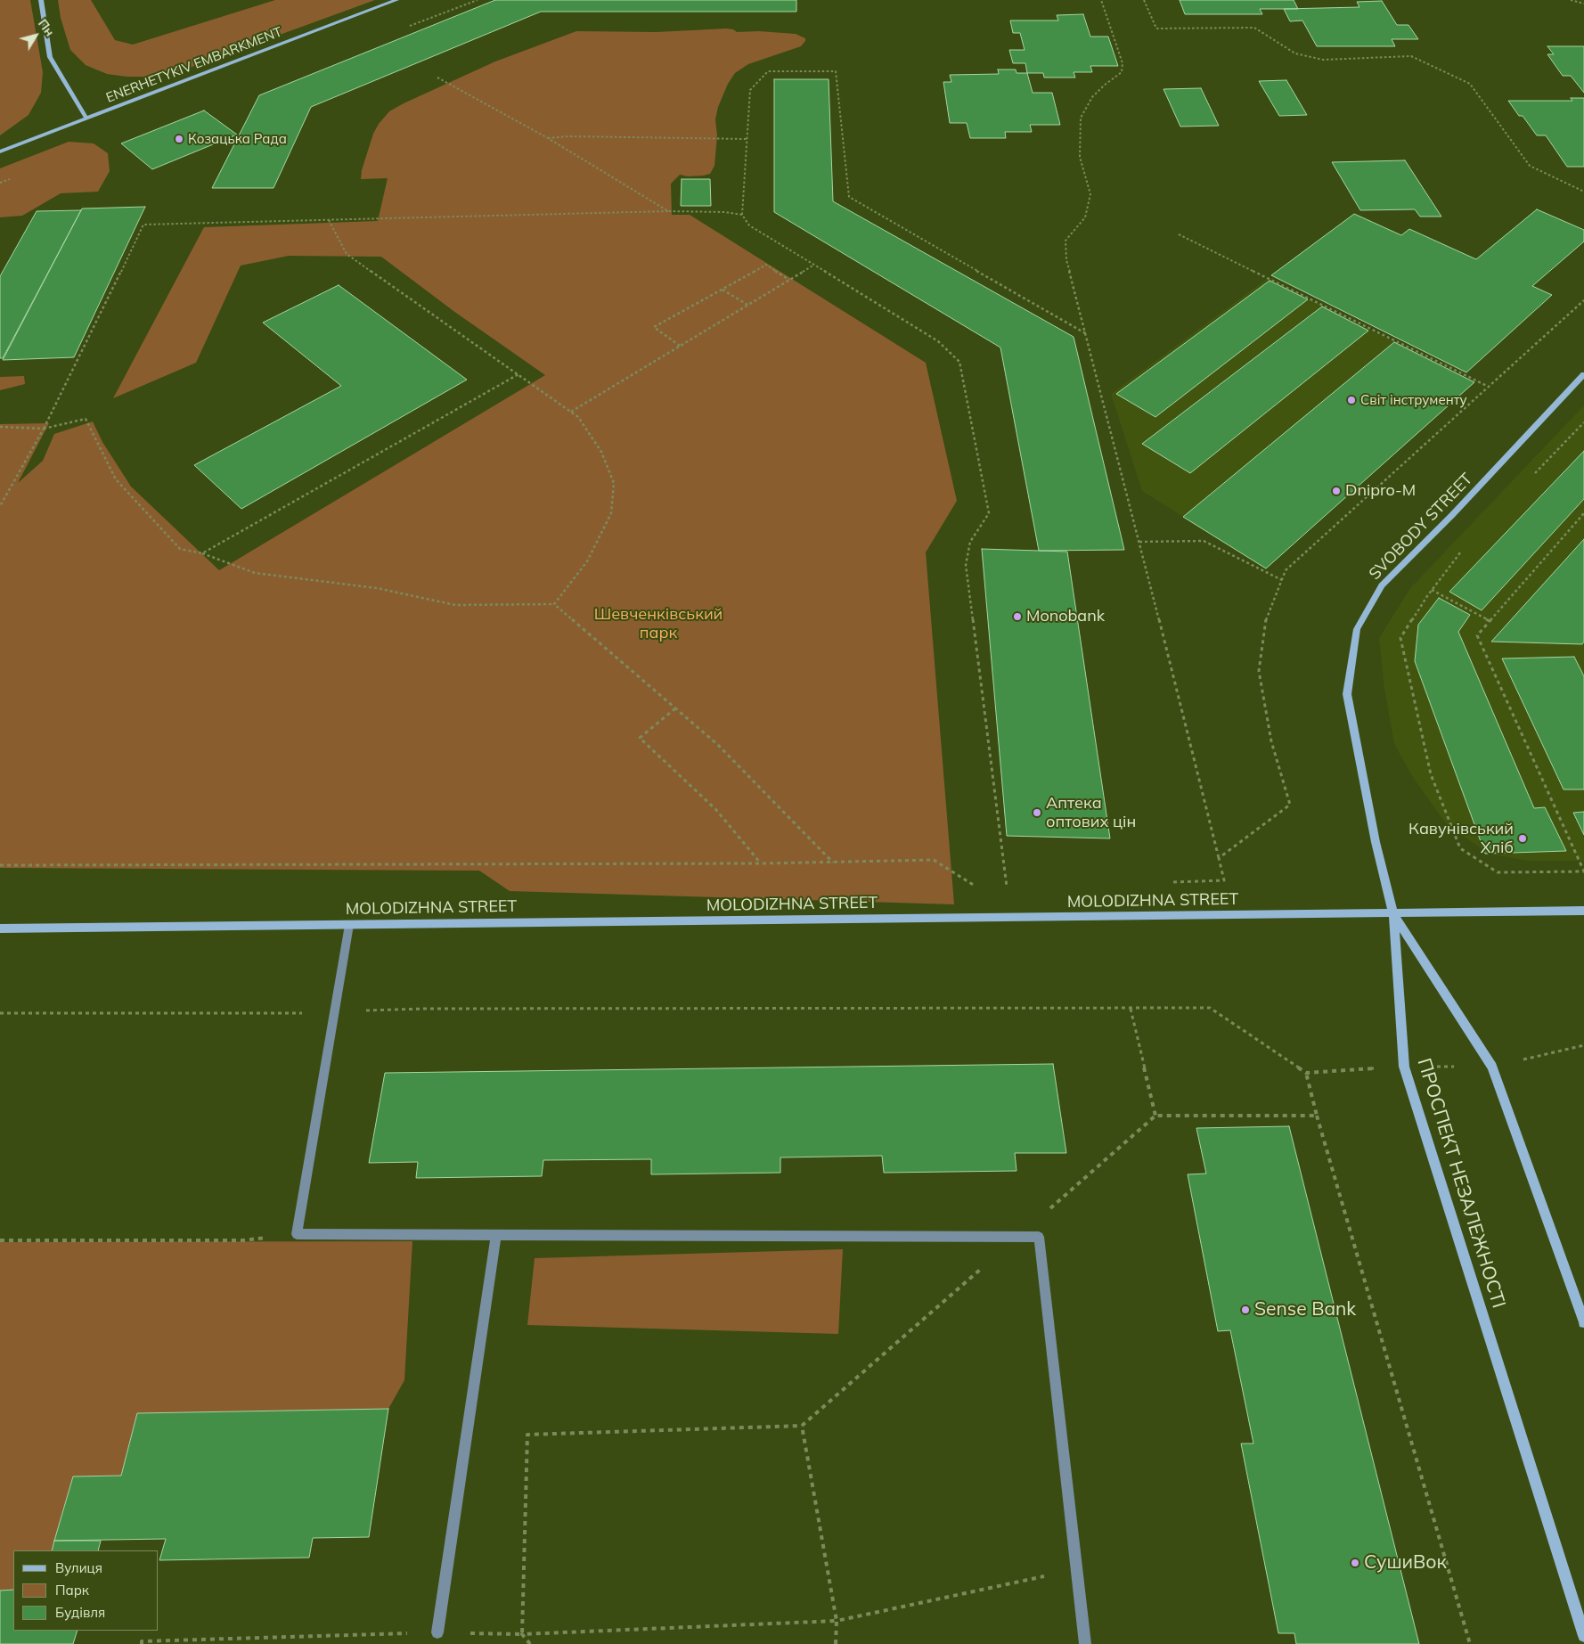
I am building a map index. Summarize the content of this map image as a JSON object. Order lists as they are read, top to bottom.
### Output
{
  "streets": {
    "street": [
      "ENERHETYKIV EMBARKMENT",
      "SVOBODY STREET",
      "MOLODIZHNA STREET",
      "ПРОСПЕКТ НЕЗАЛЕЖНОСТІ"
    ]
  },
  "crossings": [
    ["SVOBODY STREET", "MOLODIZHNA STREET"],
    ["SVOBODY STREET", "ПРОСПЕКТ НЕЗАЛЕЖНОСТІ"],
    ["MOLODIZHNA STREET", "ПРОСПЕКТ НЕЗАЛЕЖНОСТІ"]
  ],
  "parks": ["Шевченківський парк"],
  "places": [
    "Козацька Рада",
    "Світ інструменту",
    "Dnipro-M",
    "Monobank",
    "Аптека оптових цін",
    "Кавунівський Хліб",
    "Sense Bank",
    "СушиВок"
  ],
  "legend": ["Вулиця", "Парк", "Будівля"],
  "north": "top right"
}
